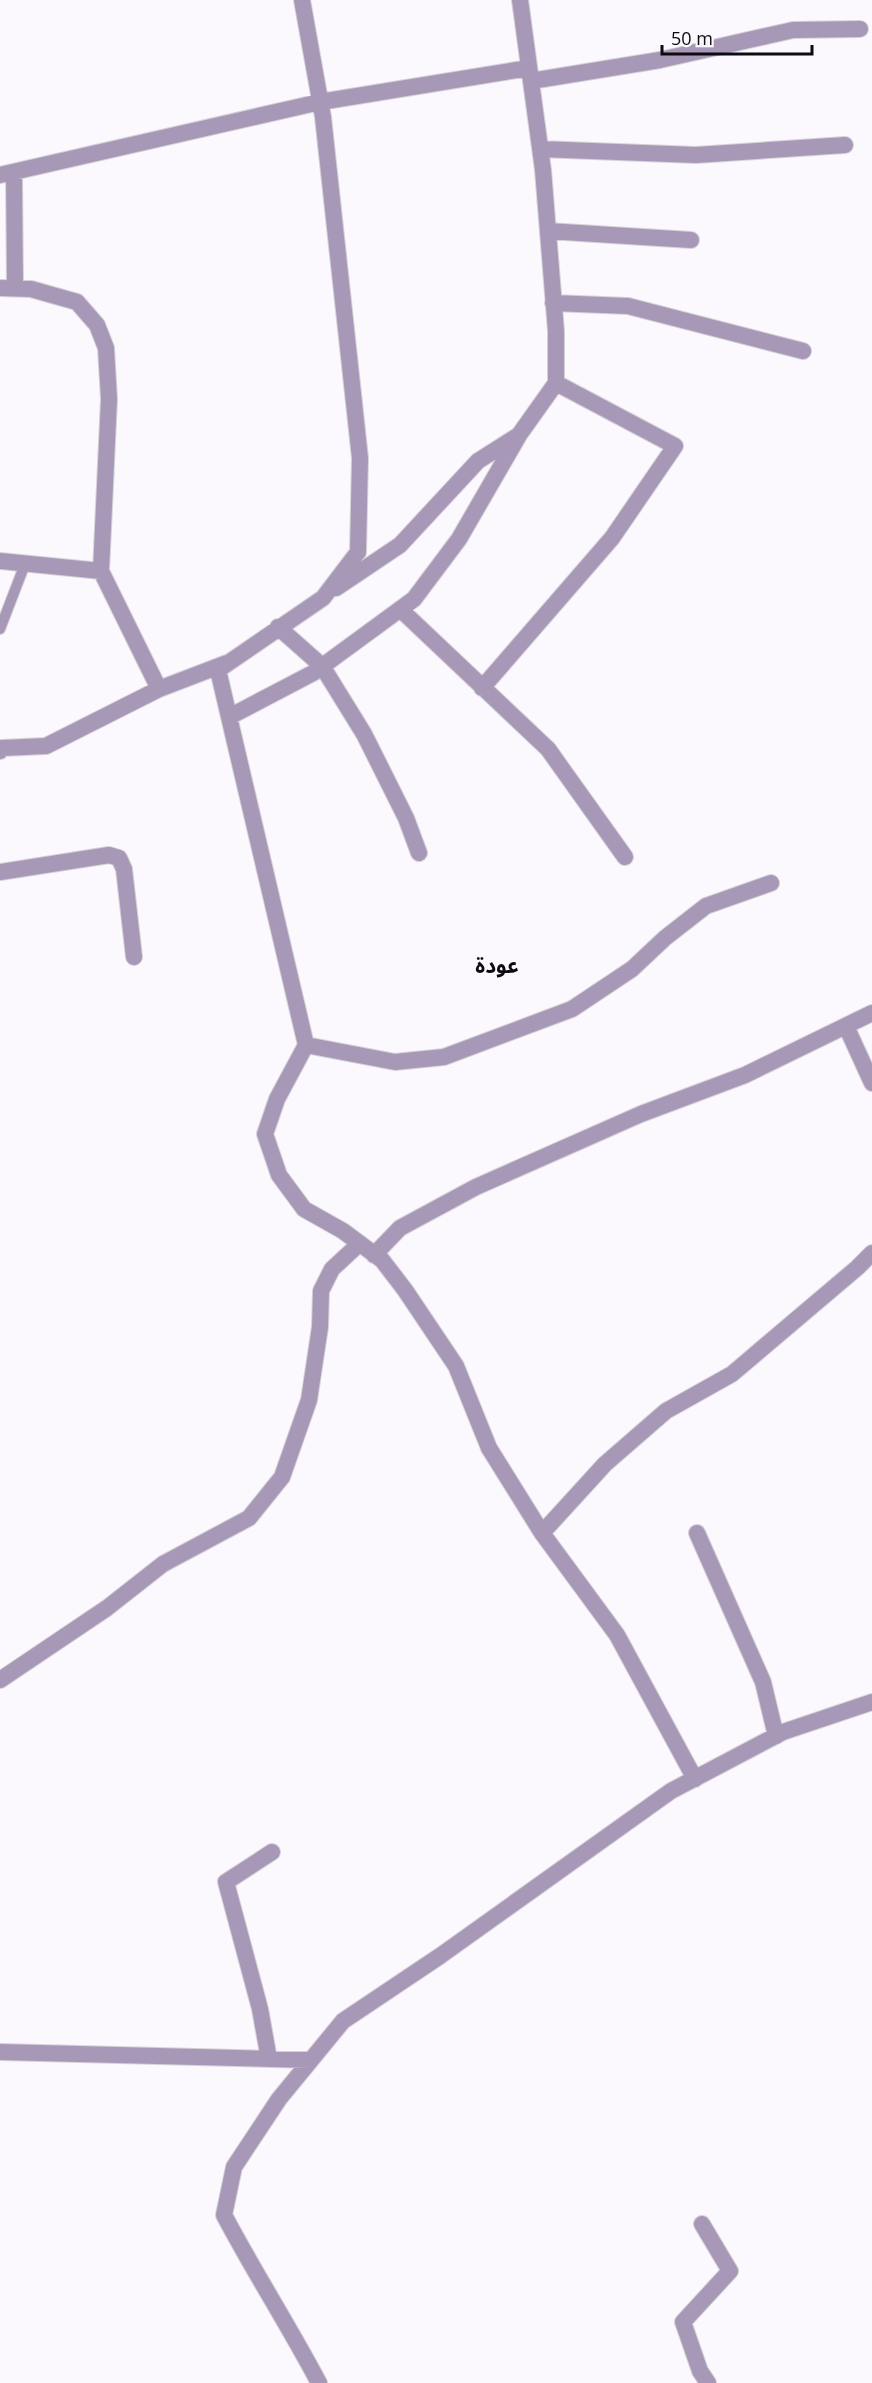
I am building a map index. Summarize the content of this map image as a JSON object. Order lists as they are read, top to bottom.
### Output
{
  "districts": ["عودة"],
  "scale_bar": "50 m"
}
